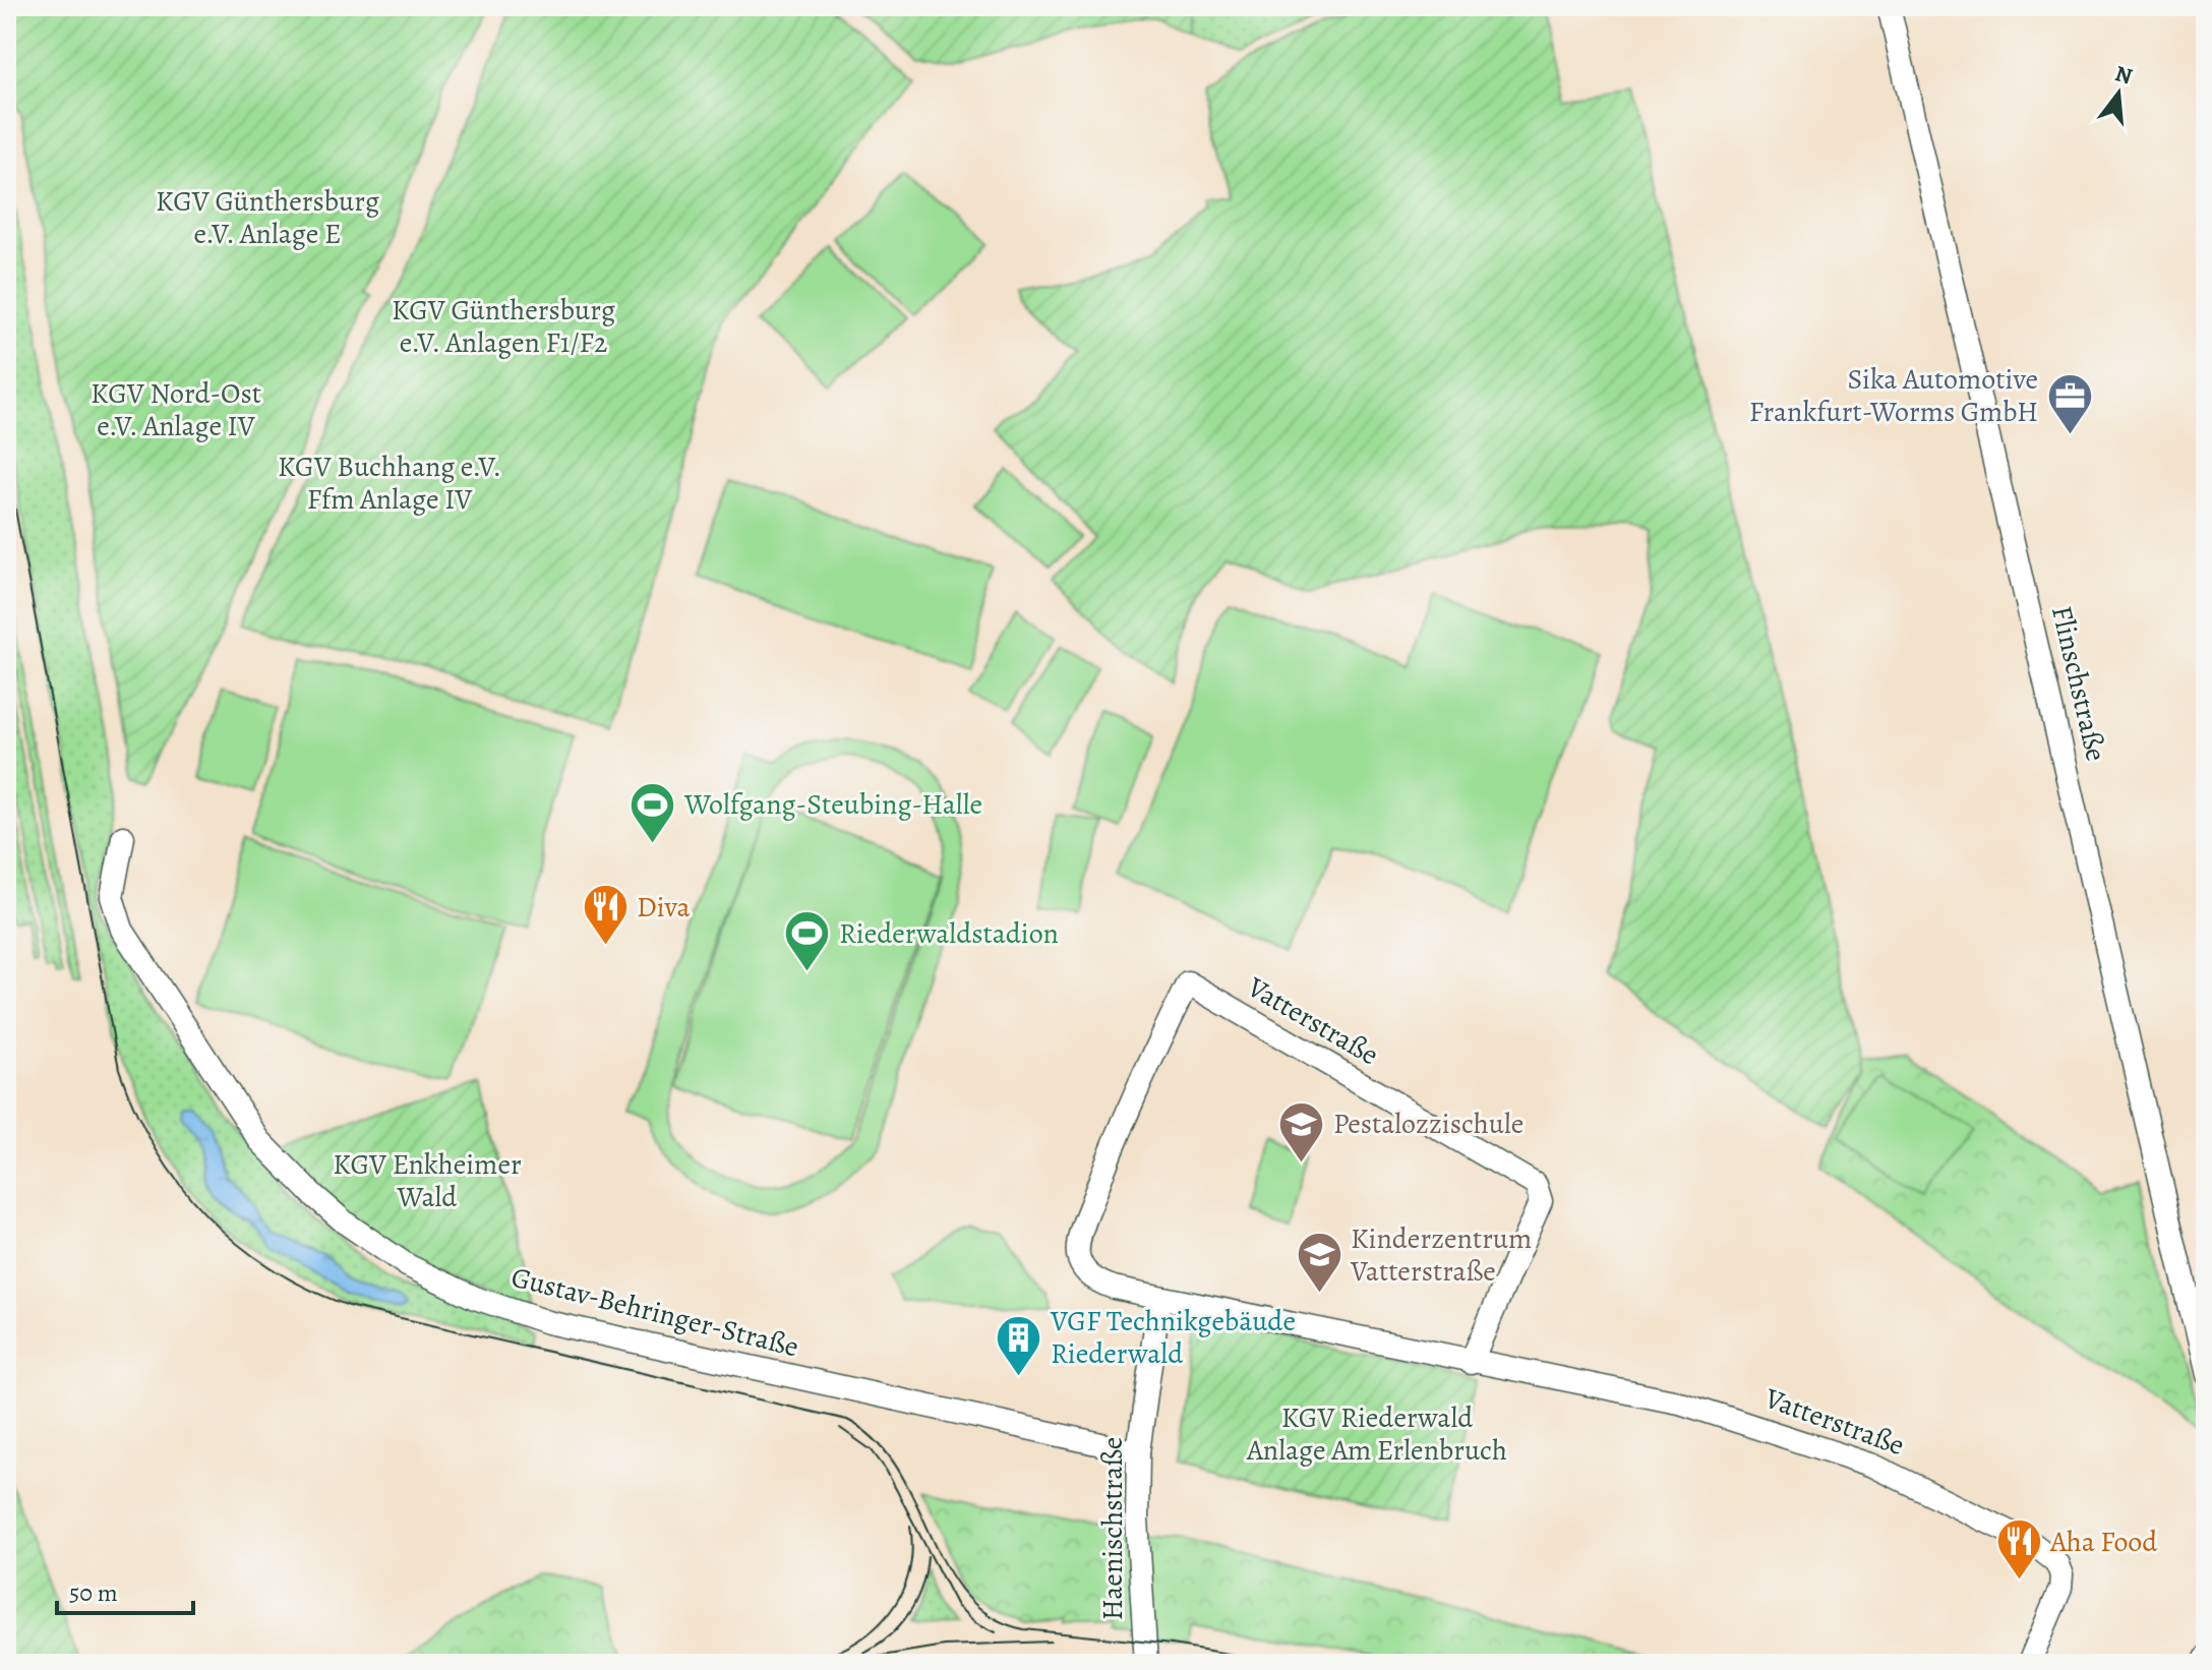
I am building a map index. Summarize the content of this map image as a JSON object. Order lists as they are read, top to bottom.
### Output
{
  "streets": {
    "street": [
      "Flinschstraße",
      "Vatterstraße",
      "Gustav-Behringer-Straße",
      "Haenischstraße"
    ]
  },
  "crossings": [
    ["Vatterstraße", "Haenischstraße"],
    ["Gustav-Behringer-Straße", "Haenischstraße"]
  ],
  "parks": [
    "KGV Günthersburg e.V. Anlage E",
    "KGV Günthersburg e.V. Anlagen F1/F2",
    "KGV Nord-Ost e.V. Anlage IV",
    "KGV Buchhang e.V. Ffm Anlage IV",
    "KGV Enkheimer Wald",
    "KGV Riederwald Anlage Am Erlenbruch"
  ],
  "places": {
    "office": ["Sika Automotive Frankfurt-Worms GmbH"],
    "sports": ["Wolfgang-Steubing-Halle", "Riederwaldstadion"],
    "restaurant": ["Diva", "Aha Food"],
    "school or university": ["Pestalozzischule", "Kinderzentrum Vatterstraße"],
    "building": ["VGF Technikgebäude Riederwald"]
  },
  "scale_bar": "50 m",
  "north": "top"
}
